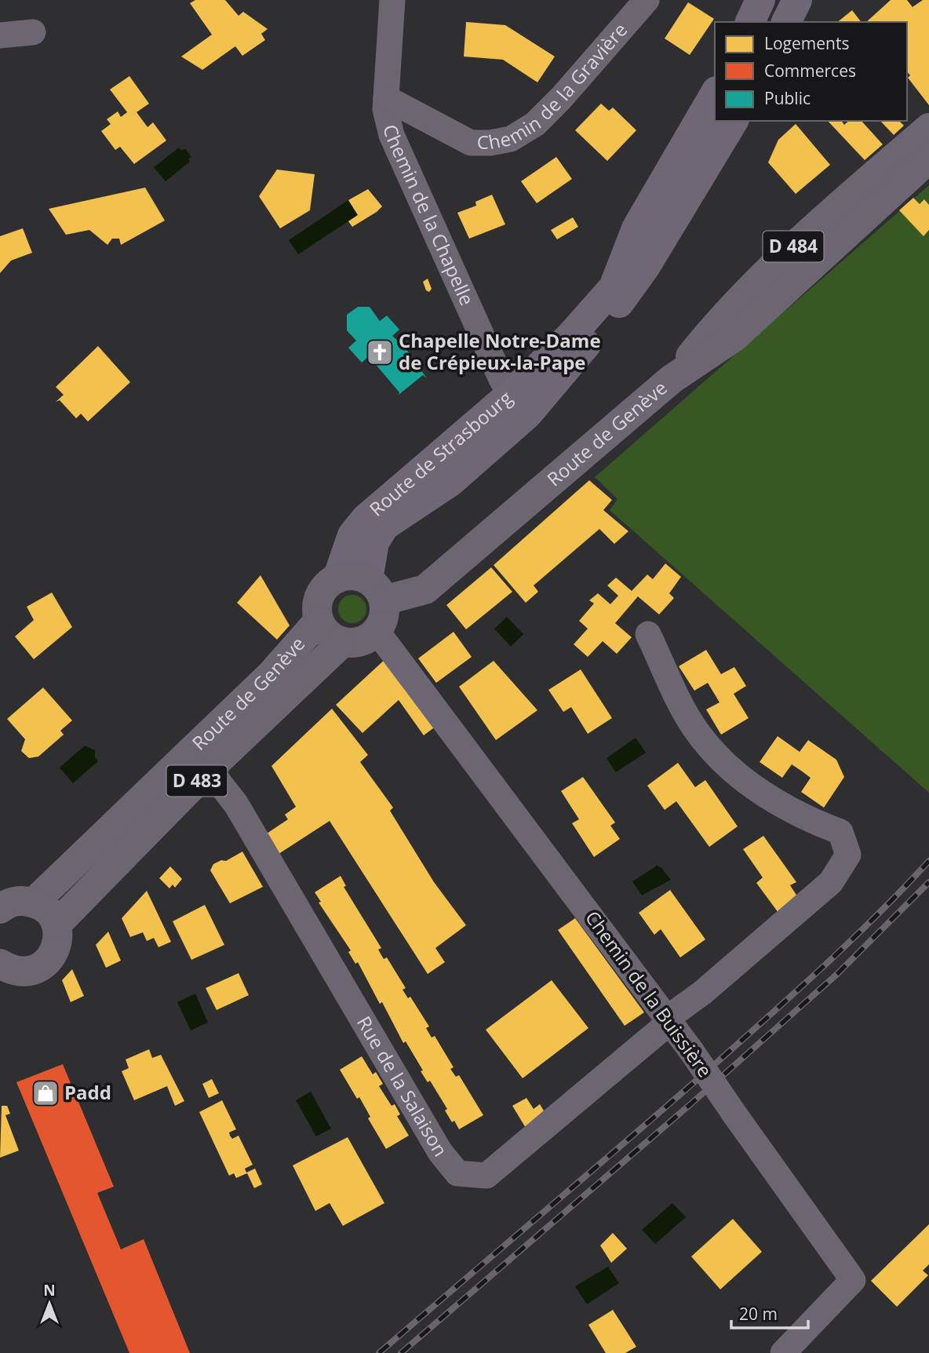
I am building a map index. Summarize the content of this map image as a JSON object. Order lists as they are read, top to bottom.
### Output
{
  "streets": {
    "main road": [
      "D 484",
      "Route de Genève",
      "Route de Strasbourg",
      "D 483"
    ],
    "street": [
      "Chemin de la Gravière",
      "Chemin de la Chapelle",
      "Chemin de la Buissière",
      "Rue de la Salaison"
    ]
  },
  "crossings": [
    ["Chemin de la Gravière", "Chemin de la Chapelle"],
    ["Chemin de la Chapelle", "Route de Strasbourg"],
    ["Route de Genève", "Route de Strasbourg"],
    ["Route de Genève", "Chemin de la Buissière"],
    ["Route de Genève", "Rue de la Salaison"],
    ["Route de Strasbourg", "Chemin de la Buissière"],
    ["Chemin de la Buissière", "Rue de la Salaison"]
  ],
  "places": {
    "church": ["Chapelle Notre-Dame de Crépieux-la-Pape"],
    "shop": ["Padd"]
  },
  "legend": ["Logements", "Commerces", "Public"],
  "scale_bar": "20 m",
  "north": "top"
}
